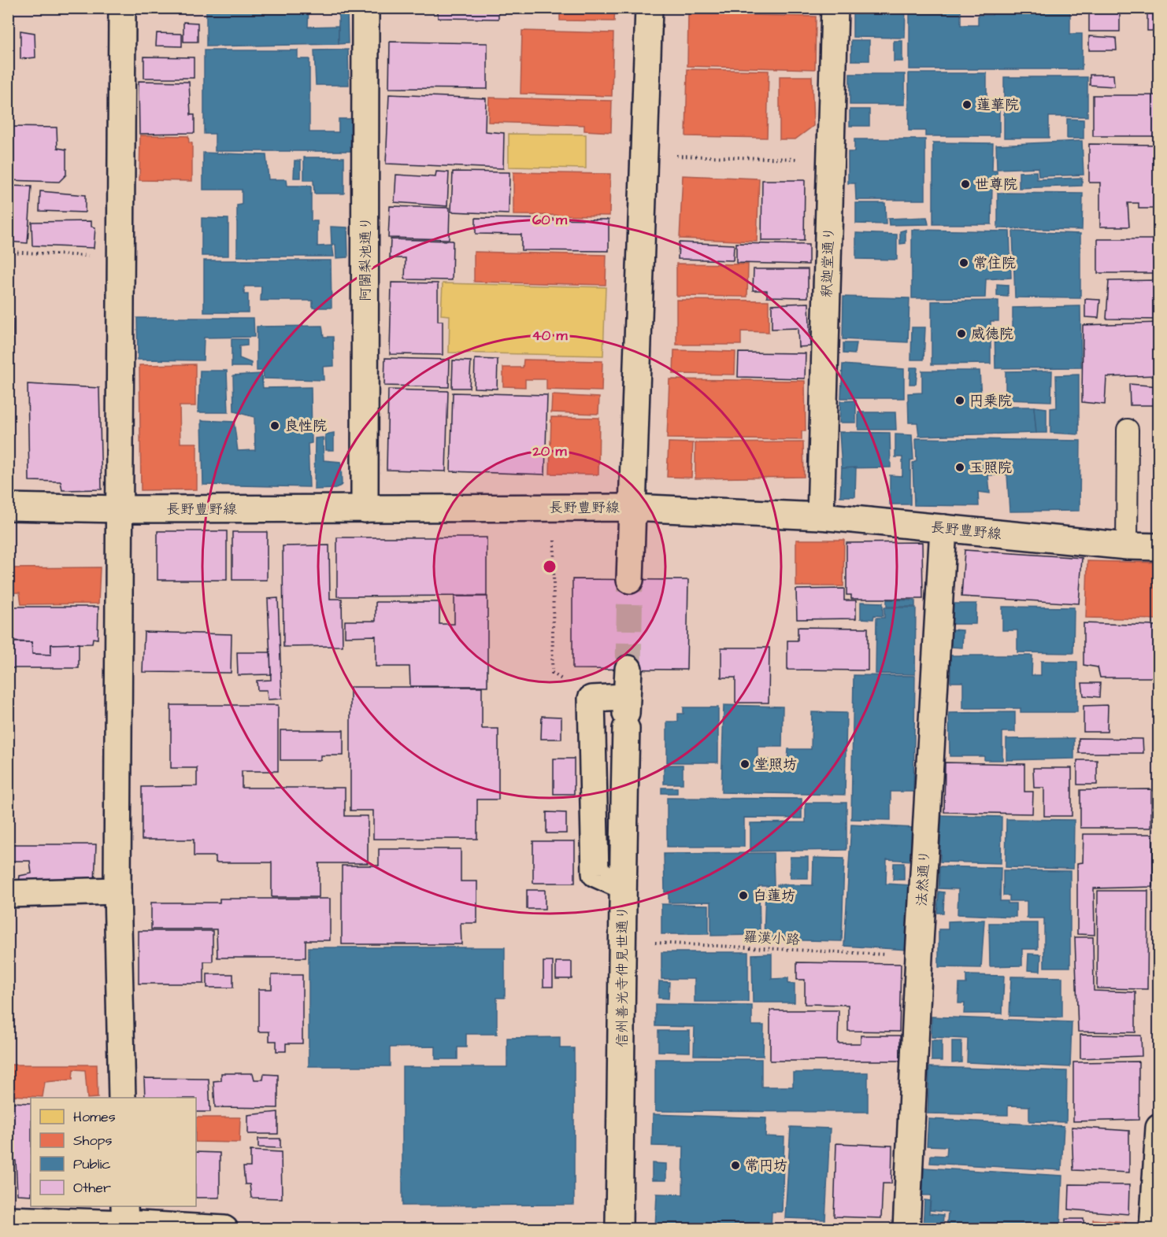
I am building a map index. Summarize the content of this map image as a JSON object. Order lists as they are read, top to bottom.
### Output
{
  "streets": {
    "street": [
      "阿闍梨池通り",
      "釈迦堂通り",
      "長野豊野線",
      "法然通り",
      "信州善光寺仲見世通り"
    ],
    "path": ["羅漢小路"]
  },
  "crossings": [
    ["阿闍梨池通り", "長野豊野線"],
    ["釈迦堂通り", "長野豊野線"],
    ["長野豊野線", "法然通り"],
    ["法然通り", "羅漢小路"],
    ["羅漢小路", "信州善光寺仲見世通り"]
  ],
  "places": [
    "蓮華院",
    "世尊院",
    "常住院",
    "威徳院",
    "円乗院",
    "良性院",
    "玉照院",
    "堂照坊",
    "白蓮坊",
    "常円坊"
  ],
  "legend": [
    "Homes",
    "Shops",
    "Public",
    "Other"
  ],
  "rings": ["60 m", "40 m", "20 m"]
}
